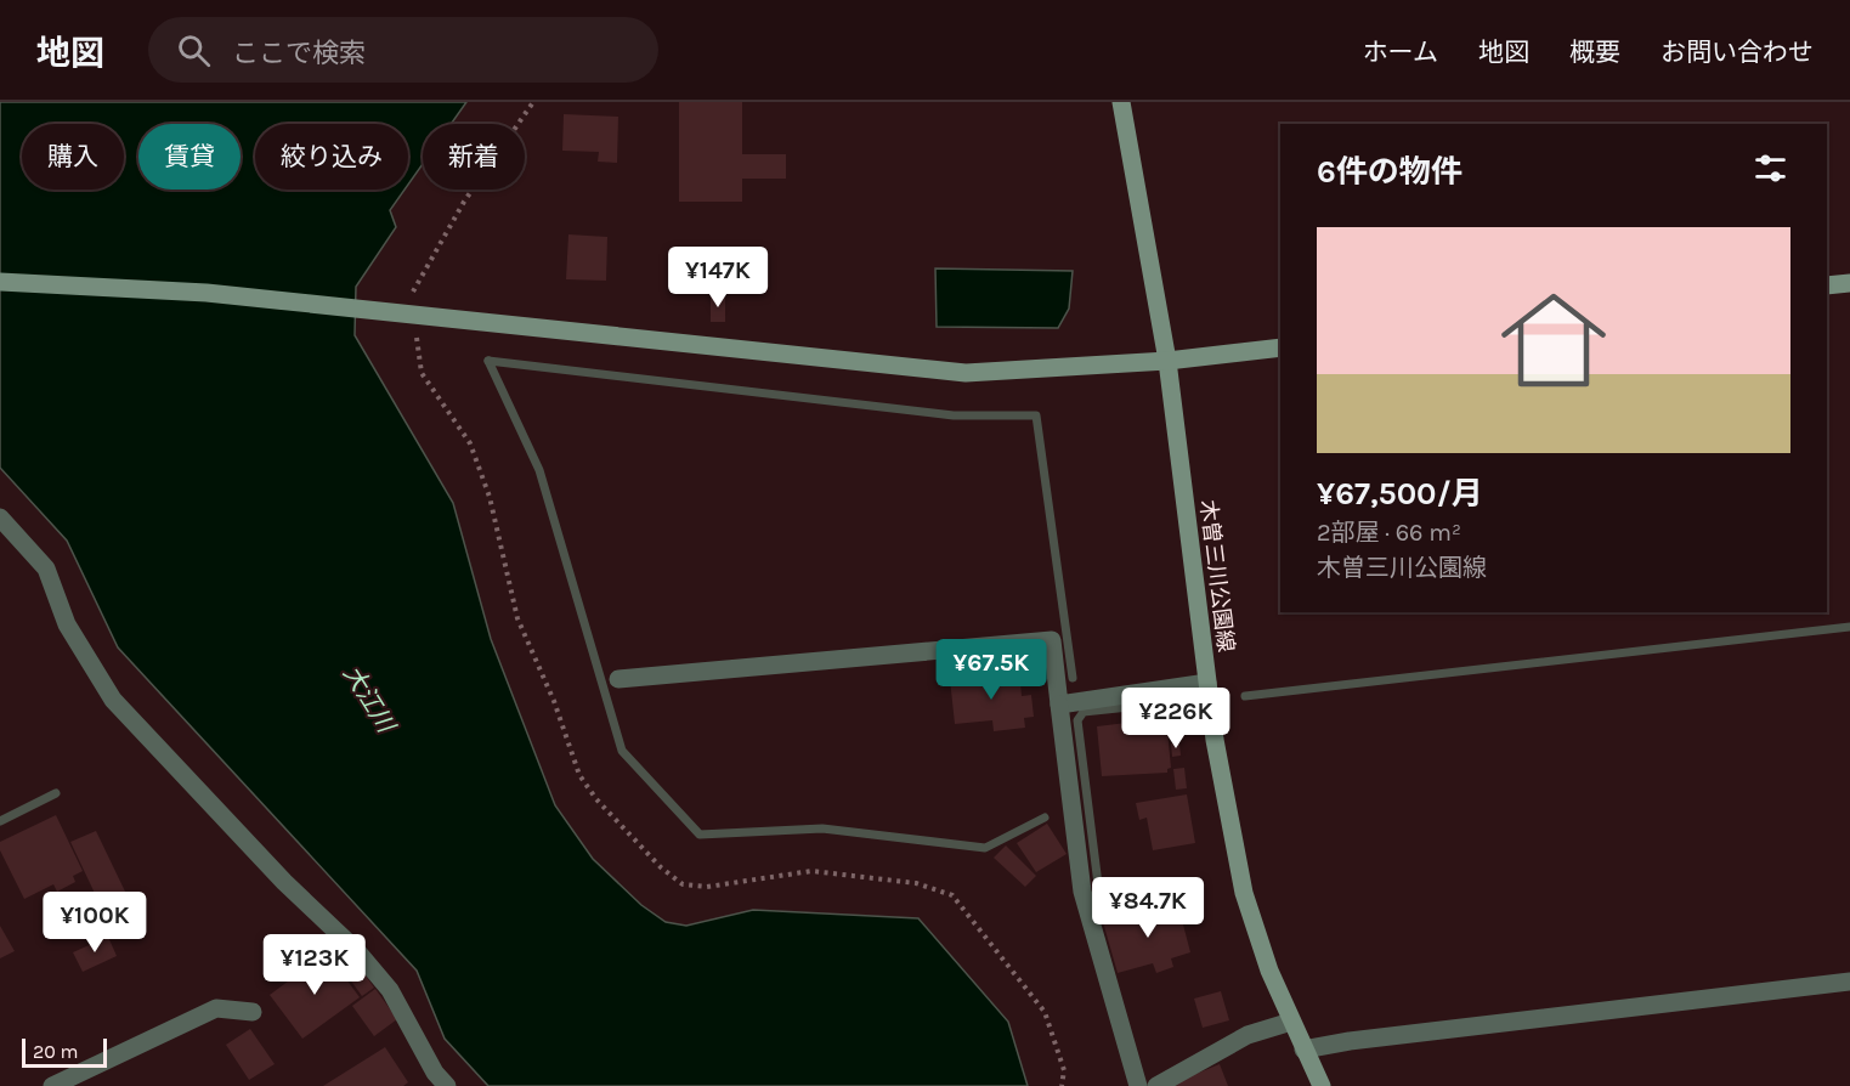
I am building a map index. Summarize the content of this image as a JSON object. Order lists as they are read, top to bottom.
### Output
{
  "streets": {
    "street": ["木曽三川公園線"]
  },
  "water": ["大江川"],
  "scale_bar": "20 m",
  "page": {
    "header": "地図",
    "search": "ここで検索",
    "nav": [
      "ホーム",
      "地図",
      "概要",
      "お問い合わせ"
    ],
    "chip": [
      "購入",
      "賃貸",
      "絞り込み",
      "新着"
    ],
    "heading": "6件の物件",
    "list": [
      {
        "name": "¥67,500/月",
        "note": "2部屋 · 66 m² · 木曽三川公園線"
      }
    ],
    "price": [
      "¥147K",
      "¥67.5K",
      "¥226K",
      "¥84.7K",
      "¥100K",
      "¥123K"
    ],
    "scale": "20 m"
  }
}
